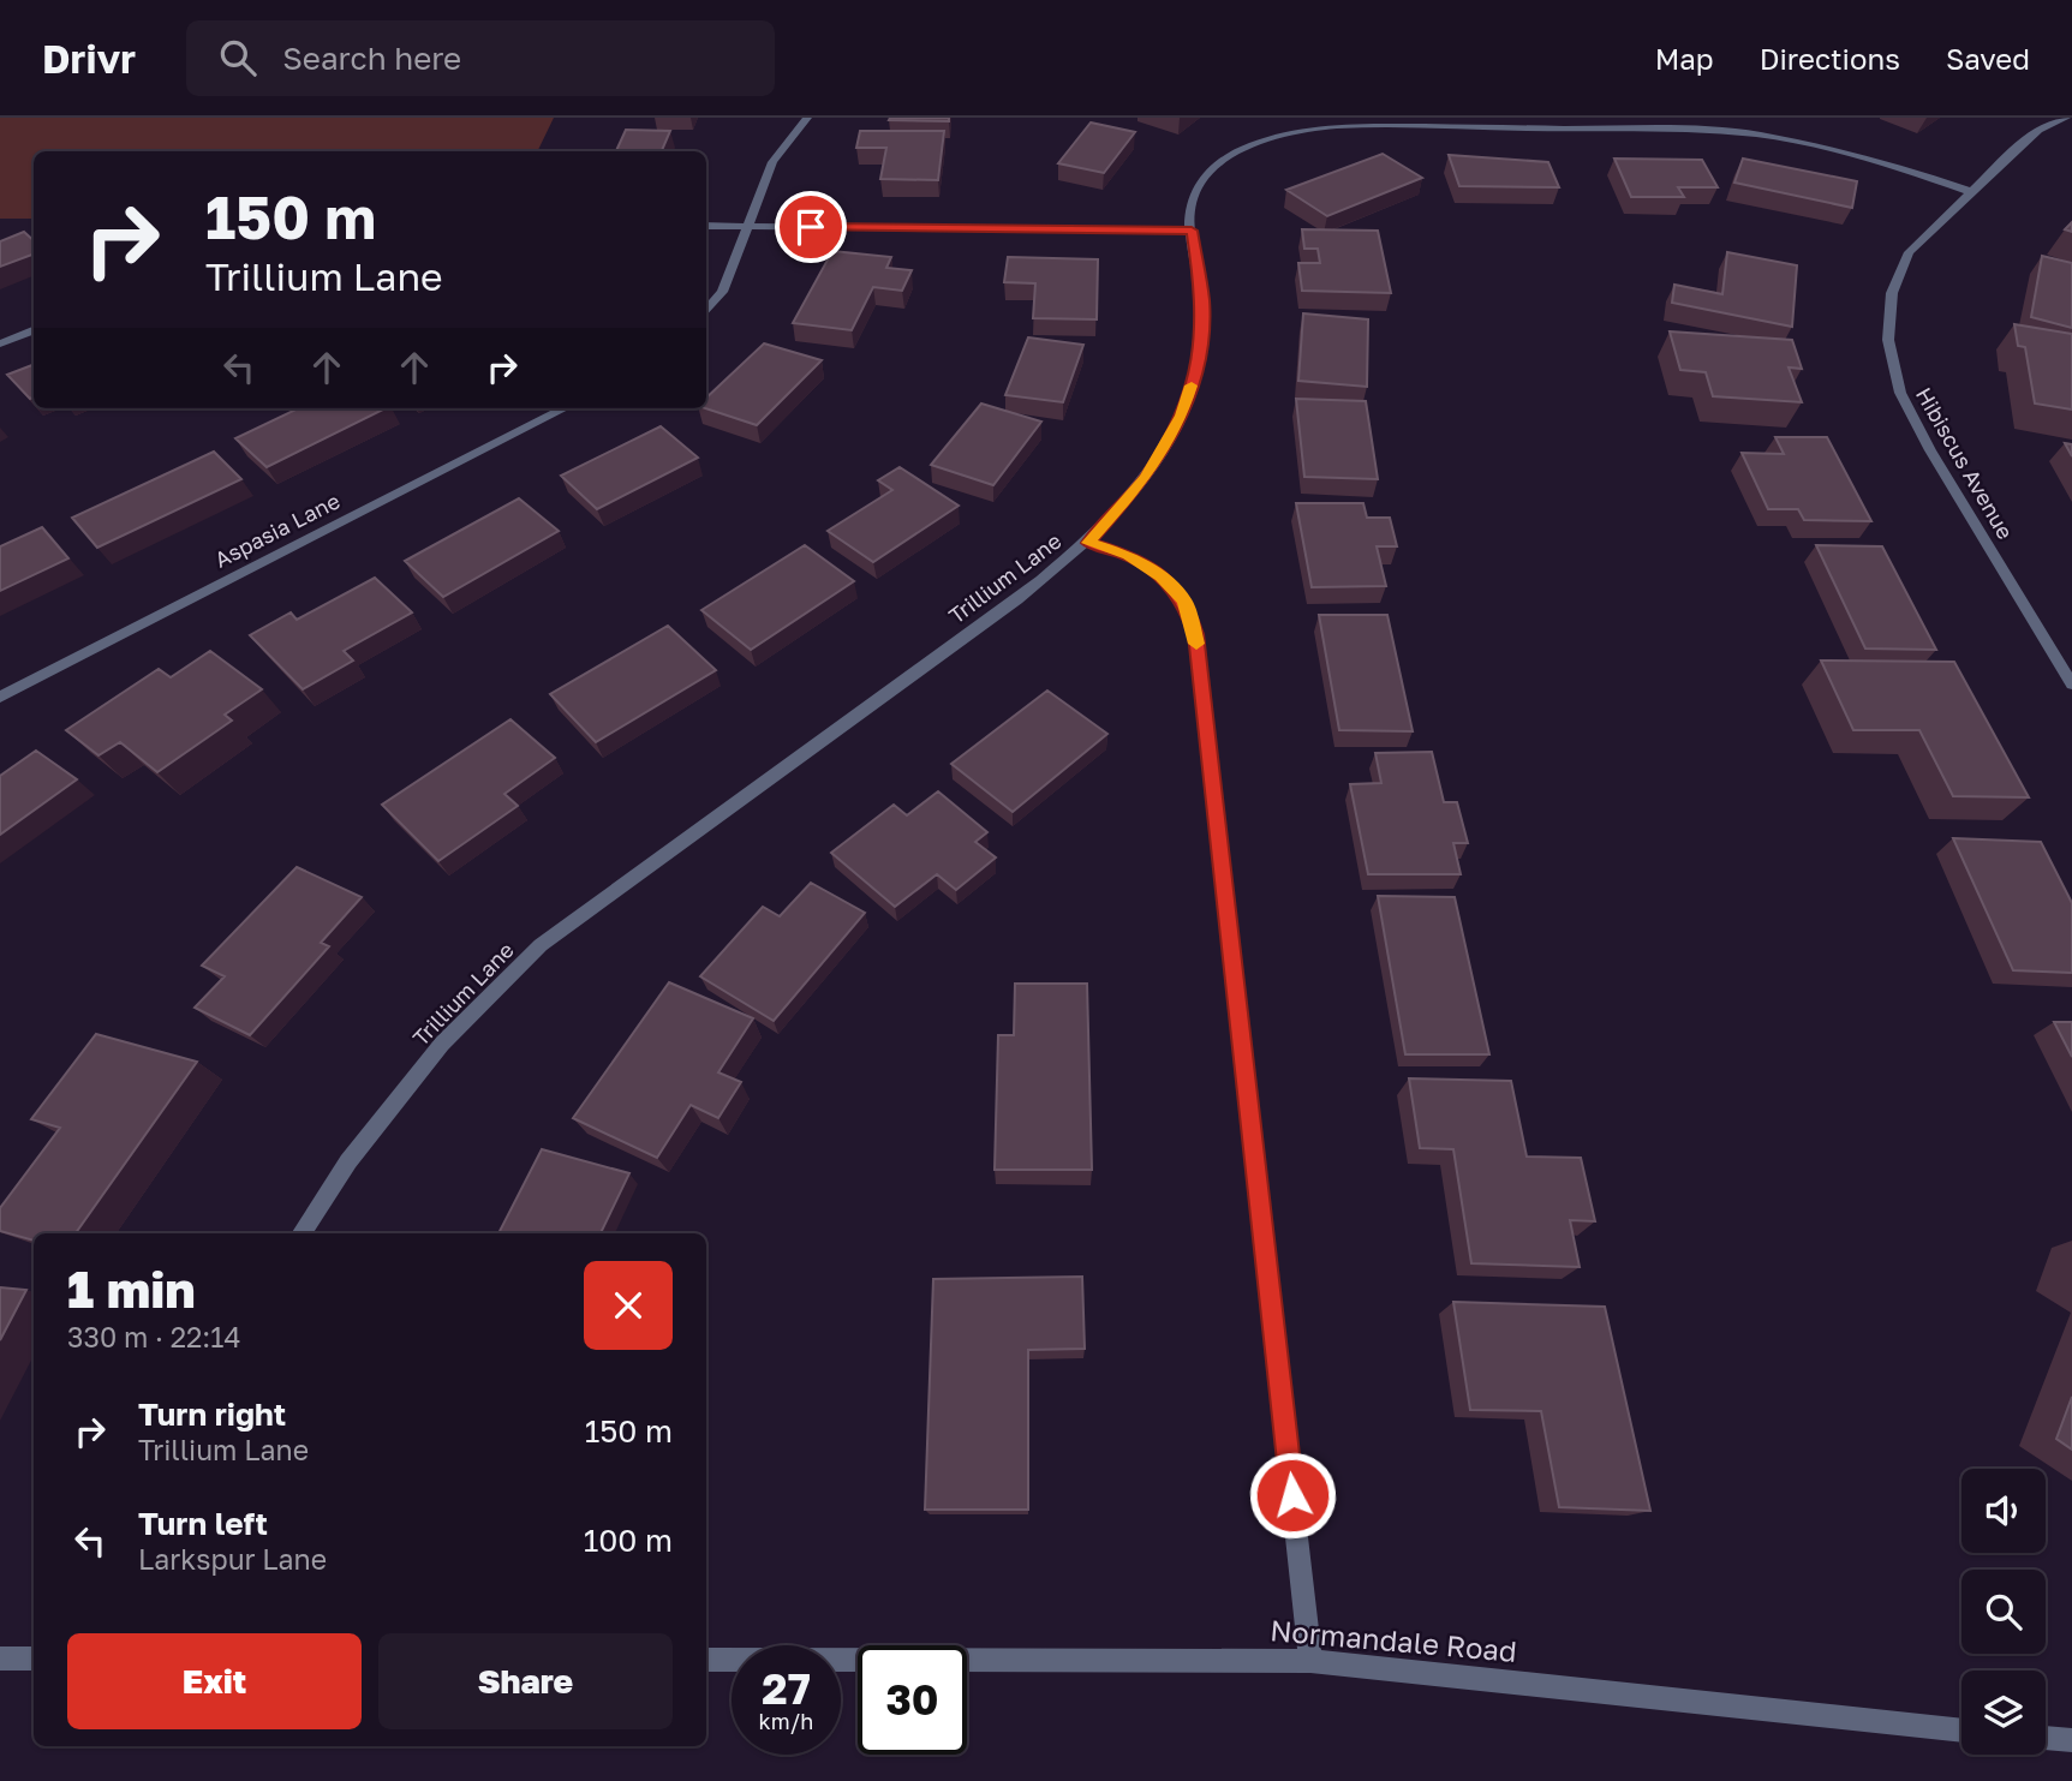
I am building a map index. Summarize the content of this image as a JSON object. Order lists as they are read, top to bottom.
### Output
{
  "streets": {
    "street": [
      "Hibiscus Avenue",
      "Aspasia Lane",
      "Trillium Lane",
      "Normandale Road"
    ]
  },
  "crossings": [
    ["Hibiscus Avenue", "Trillium Lane"]
  ],
  "page": {
    "header": "Drivr",
    "search": "Search here",
    "nav": ["Map", "Directions", "Saved"],
    "turn": ["150 m", "Trillium Lane"],
    "heading": ["1 min", "330 m · 22:14"],
    "list": [
      {
        "name": "Turn right",
        "note": "Trillium Lane",
        "value": "150 m"
      },
      {
        "name": "Turn left",
        "note": "Larkspur Lane",
        "value": "100 m"
      }
    ],
    "buttons": ["Exit", "Share"],
    "speed": "27 km/h",
    "limit": "30"
  }
}
